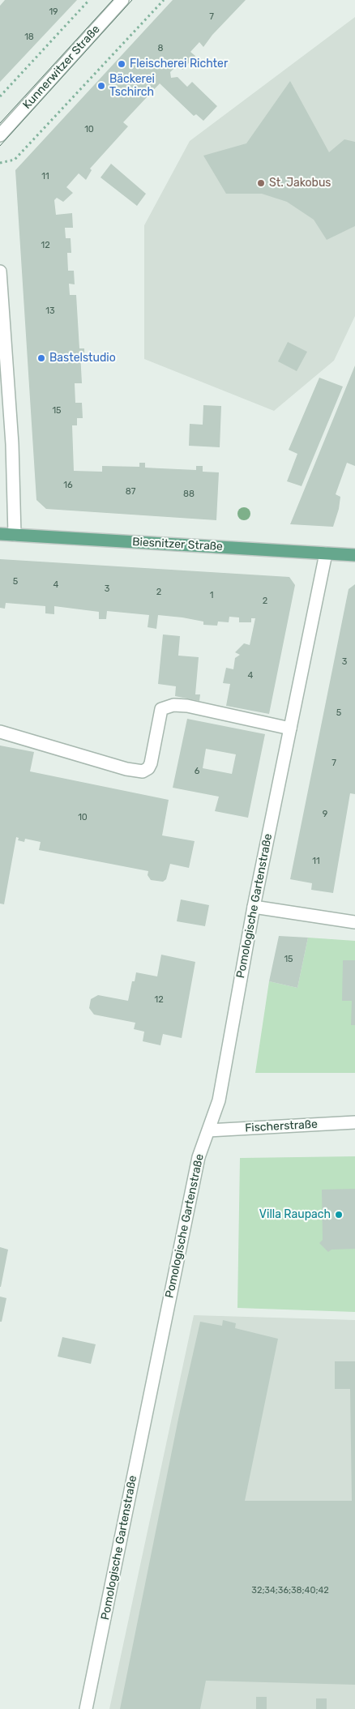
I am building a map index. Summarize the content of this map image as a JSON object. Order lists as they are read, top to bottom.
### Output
{
  "streets": {
    "main road": ["Biesnitzer Straße"],
    "street": ["Kunnerwitzer Straße", "Pomologische Gartenstraße", "Fischerstraße"]
  },
  "crossings": [
    ["Biesnitzer Straße", "Pomologische Gartenstraße"],
    ["Pomologische Gartenstraße", "Fischerstraße"]
  ],
  "places": [
    "Fleischerei Richter",
    "Bäckerei Tschirch",
    "St. Jakobus",
    "Bastelstudio",
    "Villa Raupach"
  ],
  "house_numbers": [
    "19",
    "7",
    "18",
    "8",
    "10",
    "11",
    "12",
    "13",
    "15",
    "16",
    "87",
    "88",
    "5",
    "4",
    "3",
    "2",
    "1",
    "2",
    "3",
    "4",
    "5",
    "7",
    "6",
    "9",
    "10",
    "11",
    "15",
    "12",
    "32;34;36;38;40;42"
  ]
}
